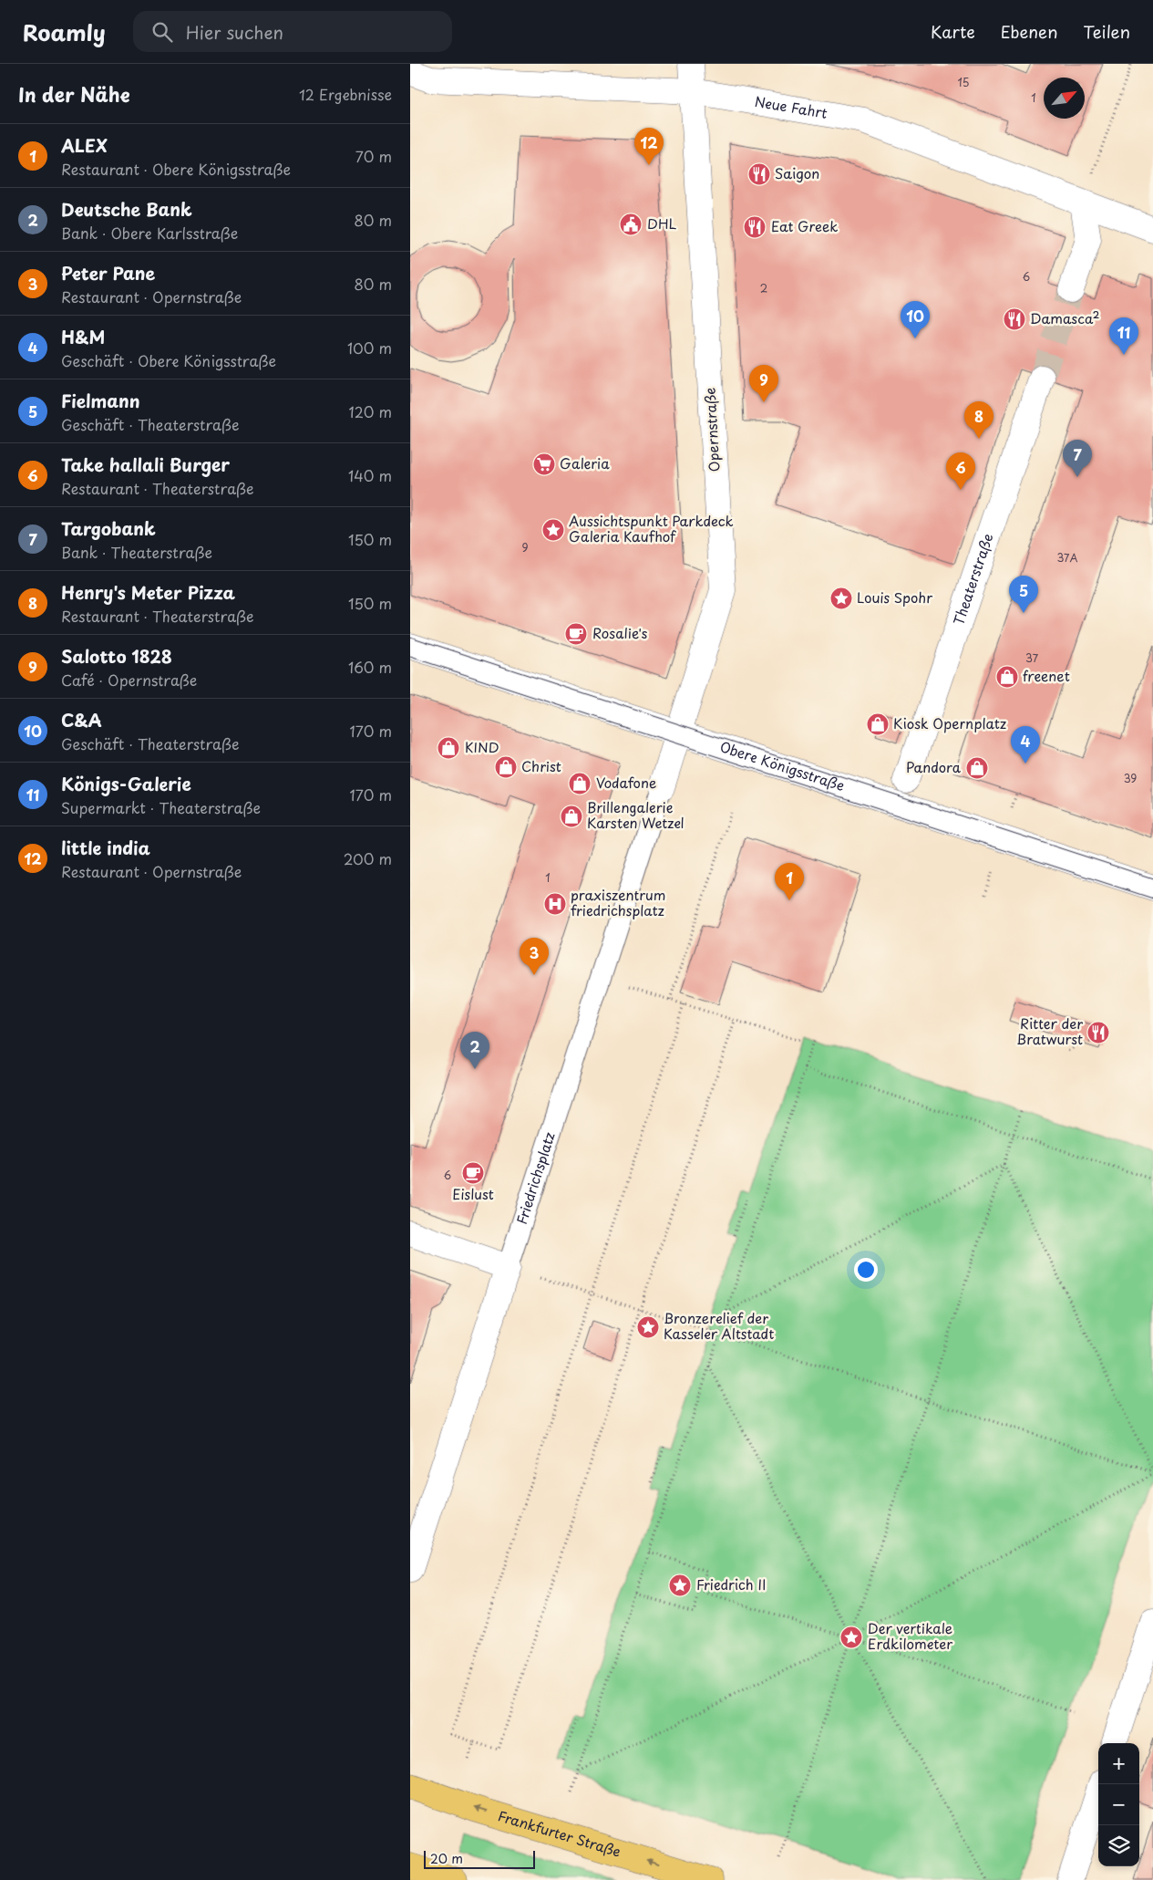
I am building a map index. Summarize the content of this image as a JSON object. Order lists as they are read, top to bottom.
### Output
{
  "streets": {
    "main road": ["Frankfurter Straße"],
    "street": [
      "Neue Fahrt",
      "Opernstraße",
      "Theaterstraße",
      "Obere Königsstraße",
      "Friedrichsplatz"
    ]
  },
  "crossings": [
    ["Neue Fahrt", "Opernstraße"],
    ["Opernstraße", "Obere Königsstraße"],
    ["Opernstraße", "Friedrichsplatz"]
  ],
  "one_way": ["Frankfurter Straße"],
  "places": {
    "restaurant": [
      "Saigon",
      "Eat Greek",
      "Damasca²",
      "Ritter der Bratwurst"
    ],
    "public building": ["DHL"],
    "supermarket": ["Galeria"],
    "place": [
      "Aussichtspunkt Parkdeck Galeria Kaufhof",
      "Louis Spohr",
      "Bronzerelief der Kasseler Altstadt",
      "Friedrich II",
      "Der vertikale Erdkilometer"
    ],
    "cafe": ["Rosalie's", "Eislust"],
    "shop": [
      "freenet",
      "Kiosk Opernplatz",
      "KIND",
      "Christ",
      "Pandora",
      "Vodafone",
      "Brillengalerie Karsten Wetzel"
    ],
    "hospital": ["praxiszentrum friedrichsplatz"]
  },
  "house_numbers": [
    "15",
    "1",
    "6",
    "2",
    "9",
    "37A",
    "37",
    "39",
    "1",
    "6"
  ],
  "scale_bar": "20 m",
  "north": "top right",
  "page": {
    "header": "Roamly",
    "search": "Hier suchen",
    "nav": ["Karte", "Ebenen", "Teilen"],
    "heading": ["In der Nähe", "12 Ergebnisse"],
    "list": [
      {
        "mark": "1",
        "name": "ALEX",
        "note": "Restaurant · Obere Königsstraße",
        "value": "70 m"
      },
      {
        "mark": "2",
        "name": "Deutsche Bank",
        "note": "Bank · Obere Karlsstraße",
        "value": "80 m"
      },
      {
        "mark": "3",
        "name": "Peter Pane",
        "note": "Restaurant · Opernstraße",
        "value": "80 m"
      },
      {
        "mark": "4",
        "name": "H&M",
        "note": "Geschäft · Obere Königsstraße",
        "value": "100 m"
      },
      {
        "mark": "5",
        "name": "Fielmann",
        "note": "Geschäft · Theaterstraße",
        "value": "120 m"
      },
      {
        "mark": "6",
        "name": "Take hallali Burger",
        "note": "Restaurant · Theaterstraße",
        "value": "140 m"
      },
      {
        "mark": "7",
        "name": "Targobank",
        "note": "Bank · Theaterstraße",
        "value": "150 m"
      },
      {
        "mark": "8",
        "name": "Henry's Meter Pizza",
        "note": "Restaurant · Theaterstraße",
        "value": "150 m"
      },
      {
        "mark": "9",
        "name": "Salotto 1828",
        "note": "Café · Opernstraße",
        "value": "160 m"
      },
      {
        "mark": "10",
        "name": "C&A",
        "note": "Geschäft · Theaterstraße",
        "value": "170 m"
      },
      {
        "mark": "11",
        "name": "Königs-Galerie",
        "note": "Supermarkt · Theaterstraße",
        "value": "170 m"
      },
      {
        "mark": "12",
        "name": "little india",
        "note": "Restaurant · Opernstraße",
        "value": "200 m"
      }
    ],
    "pins": [
      "12",
      "10",
      "11",
      "9",
      "8",
      "7",
      "6",
      "5",
      "4",
      "1",
      "3",
      "2"
    ],
    "map_buttons": ["+", "−"],
    "scale": "20 m"
  }
}
